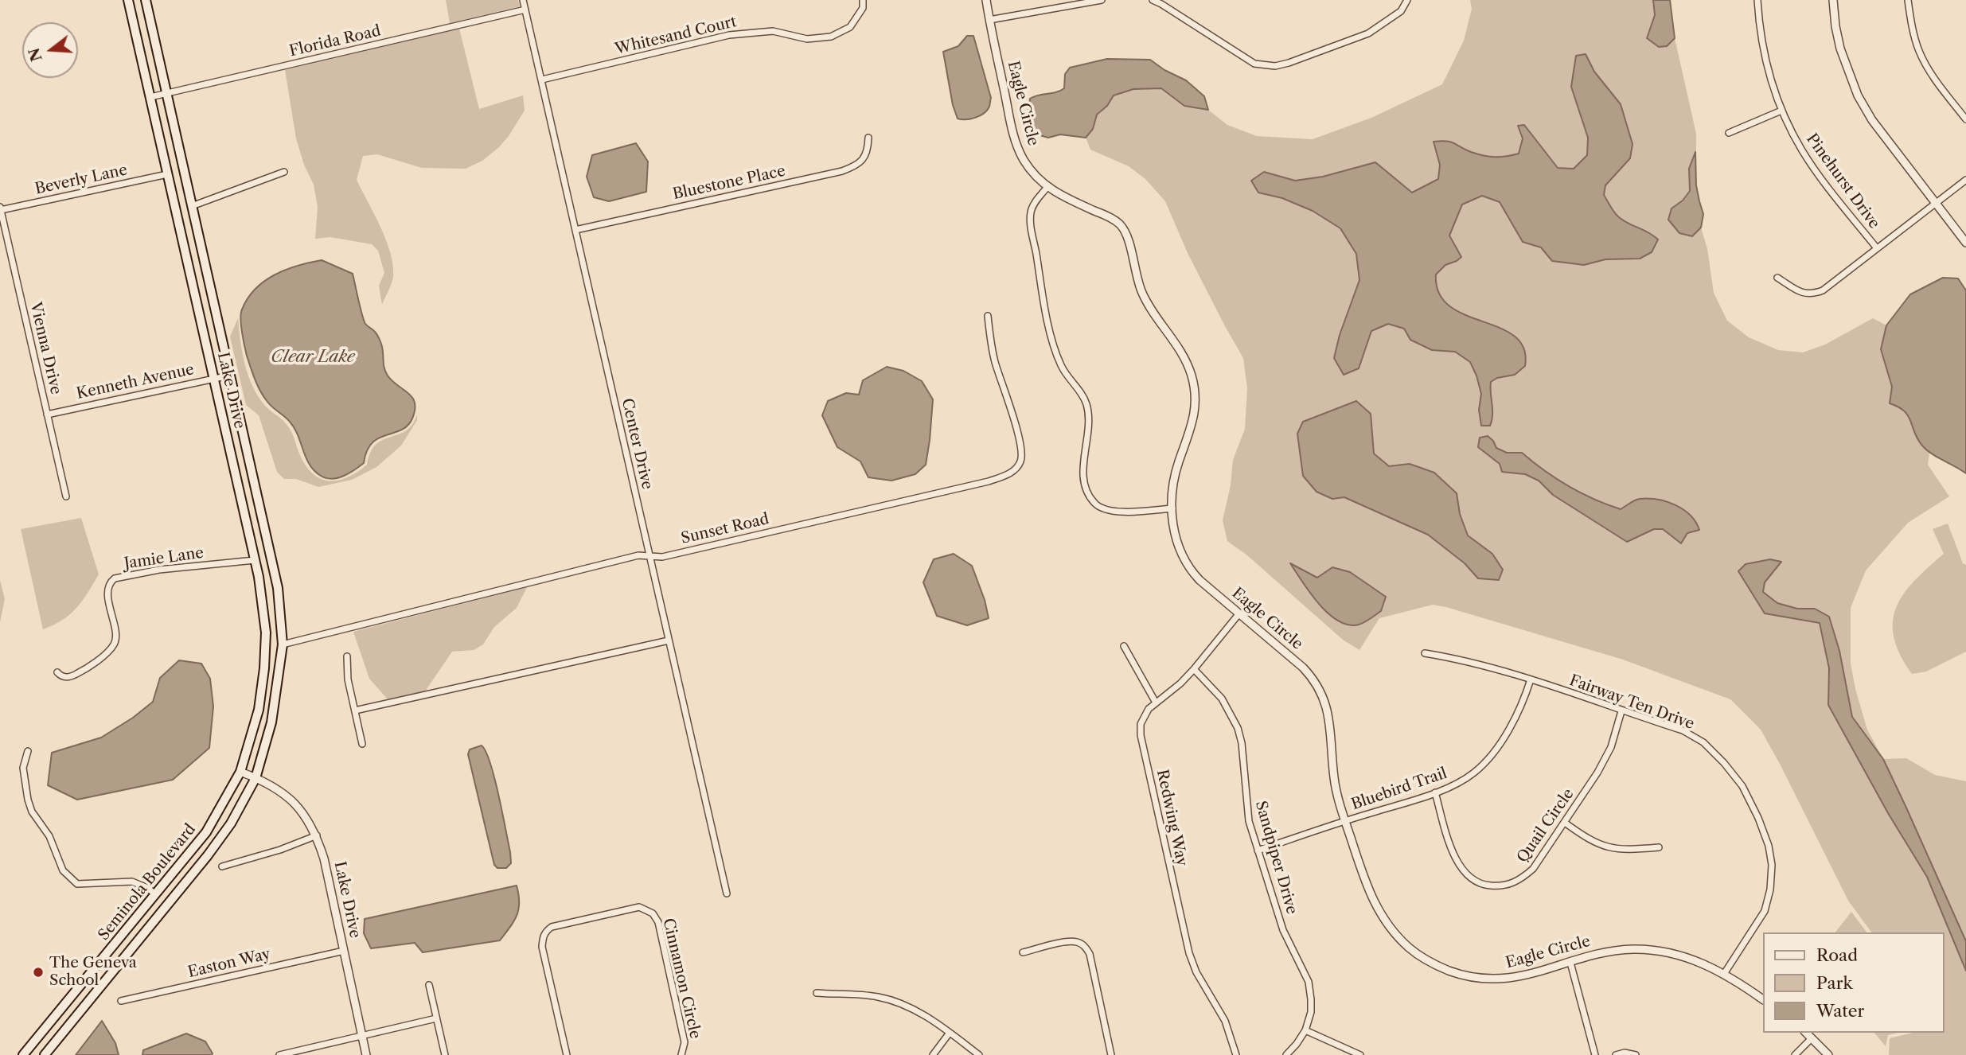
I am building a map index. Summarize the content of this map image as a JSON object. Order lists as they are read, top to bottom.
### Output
{
  "streets": {
    "main road": ["Lake Drive", "Seminola Boulevard"],
    "street": [
      "Whitesand Court",
      "Florida Road",
      "Eagle Circle",
      "Beverly Lane",
      "Pinehurst Drive",
      "Bluestone Place",
      "Vienna Drive",
      "Kenneth Avenue",
      "Center Drive",
      "Sunset Road",
      "Jamie Lane",
      "Fairway Ten Drive",
      "Bluebird Trail",
      "Redwing Way",
      "Quail Circle",
      "Sandpiper Drive",
      "Easton Way",
      "Cinnamon Circle"
    ]
  },
  "crossings": [
    ["Whitesand Court", "Center Drive"],
    ["Florida Road", "Lake Drive"],
    ["Florida Road", "Center Drive"],
    ["Eagle Circle", "Fairway Ten Drive"],
    ["Eagle Circle", "Bluebird Trail"],
    ["Eagle Circle", "Redwing Way"],
    ["Beverly Lane", "Vienna Drive"],
    ["Beverly Lane", "Lake Drive"],
    ["Bluestone Place", "Center Drive"],
    ["Vienna Drive", "Kenneth Avenue"],
    ["Kenneth Avenue", "Lake Drive"],
    ["Lake Drive", "Sunset Road"],
    ["Lake Drive", "Jamie Lane"],
    ["Lake Drive", "Seminola Boulevard"],
    ["Lake Drive", "Easton Way"],
    ["Center Drive", "Sunset Road"],
    ["Fairway Ten Drive", "Bluebird Trail"],
    ["Fairway Ten Drive", "Quail Circle"],
    ["Bluebird Trail", "Quail Circle"],
    ["Bluebird Trail", "Sandpiper Drive"],
    ["Redwing Way", "Sandpiper Drive"]
  ],
  "water": ["Clear Lake"],
  "places": ["The Geneva School"],
  "legend": ["Road", "Park", "Water"],
  "north": "left"
}
